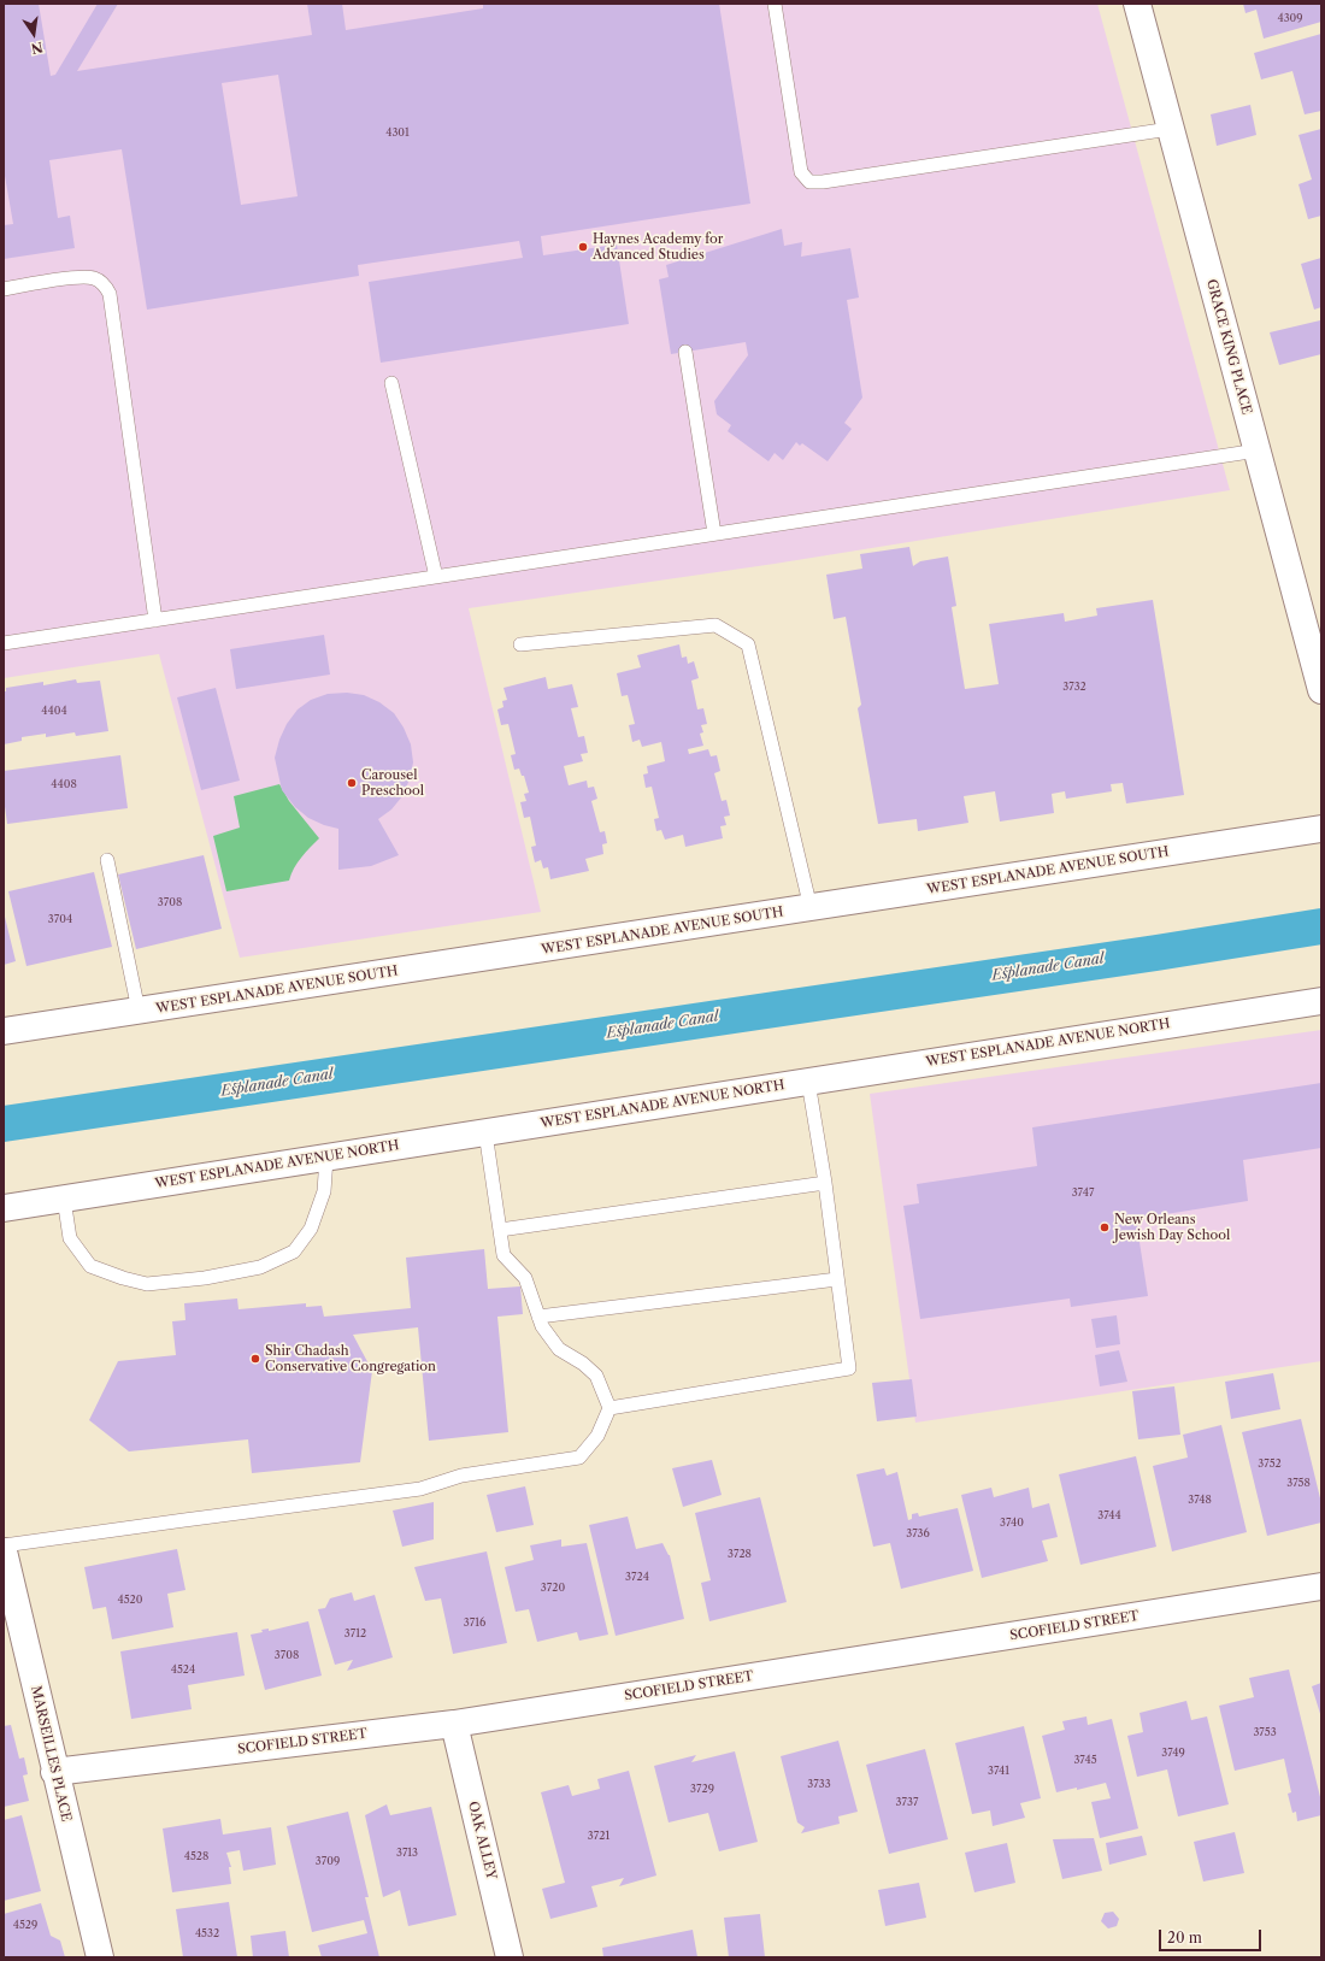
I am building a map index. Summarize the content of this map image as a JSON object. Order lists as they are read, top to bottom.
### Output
{
  "streets": {
    "main road": [
      "GRACE KING PLACE",
      "WEST ESPLANADE AVENUE SOUTH",
      "WEST ESPLANADE AVENUE NORTH",
      "SCOFIELD STREET",
      "MARSEILLES PLACE",
      "OAK ALLEY"
    ]
  },
  "crossings": [
    ["SCOFIELD STREET", "MARSEILLES PLACE"],
    ["SCOFIELD STREET", "OAK ALLEY"]
  ],
  "water": ["Esplanade Canal"],
  "places": [
    "Haynes Academy for Advanced Studies",
    "Carousel Preschool",
    "New Orleans Jewish Day School",
    "Shir Chadash Conservative Congregation"
  ],
  "house_numbers": [
    "4309",
    "4301",
    "3732",
    "4404",
    "4408",
    "3708",
    "3704",
    "3747",
    "3752",
    "3758",
    "3748",
    "3744",
    "3740",
    "3736",
    "3728",
    "3724",
    "3720",
    "4520",
    "3716",
    "3712",
    "3708",
    "4524",
    "3753",
    "3749",
    "3745",
    "3741",
    "3733",
    "3729",
    "3737",
    "3721",
    "3713",
    "4528",
    "3709",
    "4529",
    "4532"
  ],
  "scale_bar": "20 m",
  "north": "bottom"
}
